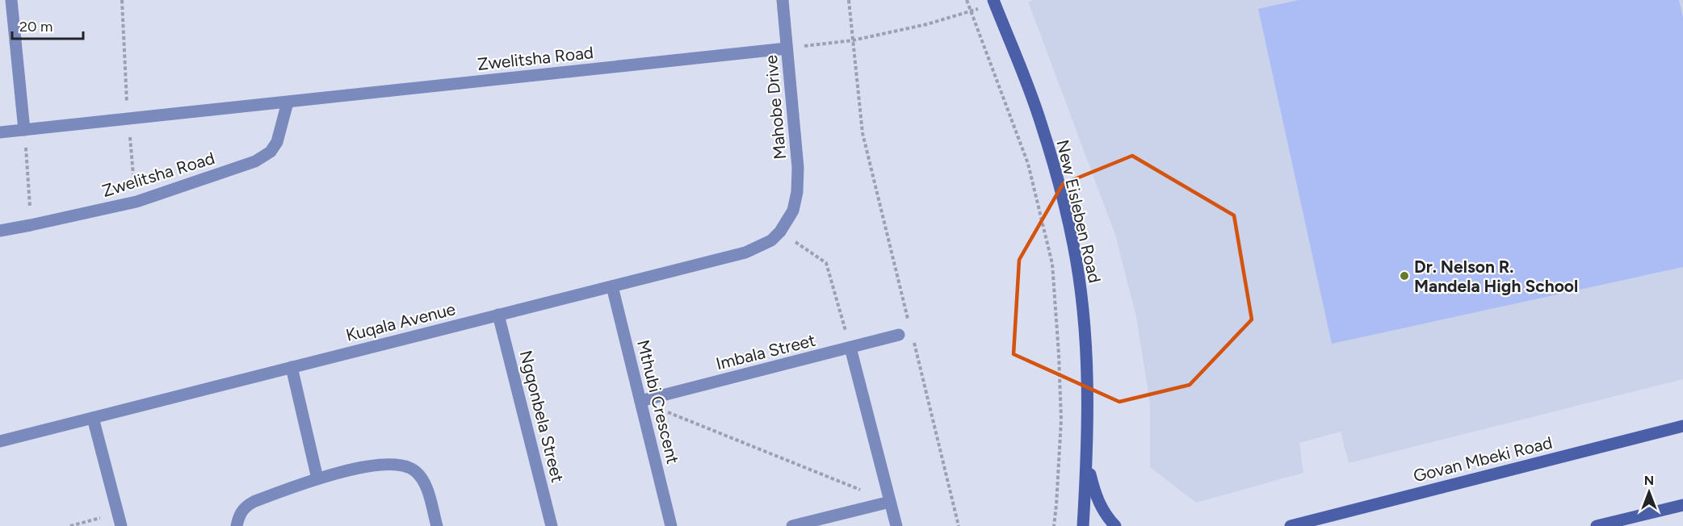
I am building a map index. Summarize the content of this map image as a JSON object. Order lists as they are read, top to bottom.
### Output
{
  "streets": {
    "main road": ["New Eisleben Road", "Govan Mbeki Road"],
    "street": [
      "Zwelitsha Road",
      "Mahobe Drive",
      "Kuqala Avenue",
      "Imbala Street",
      "Mthubi Crescent",
      "Ngqonbela Street"
    ]
  },
  "crossings": [
    ["Zwelitsha Road", "Mahobe Drive"],
    ["Mahobe Drive", "Kuqala Avenue"],
    ["Kuqala Avenue", "Mthubi Crescent"],
    ["Kuqala Avenue", "Ngqonbela Street"],
    ["Imbala Street", "Mthubi Crescent"]
  ],
  "places": ["Dr. Nelson R. Mandela High School"],
  "scale_bar": "20 m",
  "north": "top"
}
